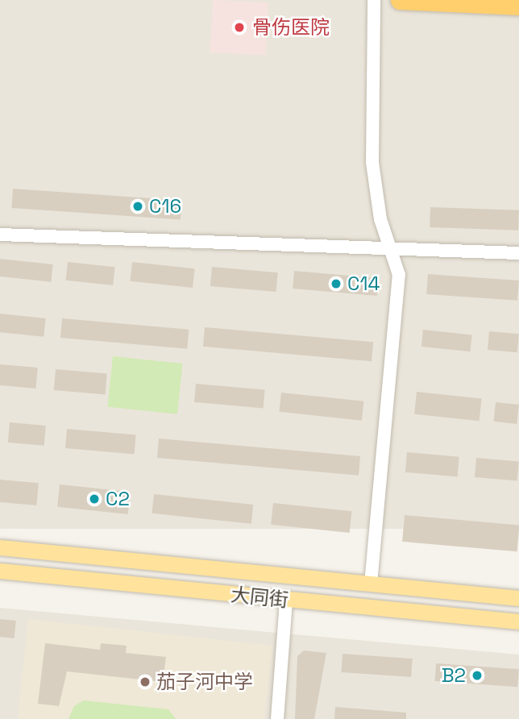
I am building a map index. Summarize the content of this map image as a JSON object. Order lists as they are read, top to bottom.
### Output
{
  "streets": {
    "main road": ["大同街"]
  },
  "places": [
    "骨伤医院",
    "C16",
    "C14",
    "C2",
    "B2",
    "茄子河中学"
  ]
}
